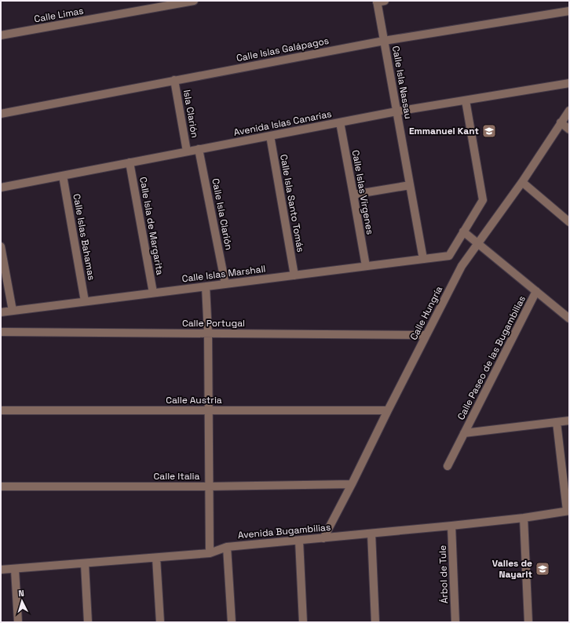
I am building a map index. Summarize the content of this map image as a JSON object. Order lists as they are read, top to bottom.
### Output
{
  "streets": {
    "street": [
      "Calle Limas",
      "Calle Islas Galápagos",
      "Calle Isla Nassau",
      "Isla Clarión",
      "Avenida Islas Canarias",
      "Calle Islas Vírgenes",
      "Calle Isla Santo Tomás",
      "Calle Isla Clarión",
      "Calle Isla de Margarita",
      "Calle Islas Bahamas",
      "Calle Islas Marshall",
      "Calle Hungría",
      "Calle Portugal",
      "Calle Paseo de las Bugambilias",
      "Calle Austria",
      "Calle Italia",
      "Avenida Bugambilias",
      "Árbol de Tule"
    ]
  },
  "crossings": [
    ["Calle Islas Galápagos", "Calle Isla Nassau"],
    ["Calle Islas Galápagos", "Isla Clarión"],
    ["Calle Isla Nassau", "Avenida Islas Canarias"],
    ["Calle Isla Nassau", "Calle Islas Marshall"],
    ["Isla Clarión", "Avenida Islas Canarias"],
    ["Avenida Islas Canarias", "Calle Islas Vírgenes"],
    ["Avenida Islas Canarias", "Calle Isla Santo Tomás"],
    ["Avenida Islas Canarias", "Calle Isla Clarión"],
    ["Avenida Islas Canarias", "Calle Isla de Margarita"],
    ["Avenida Islas Canarias", "Calle Islas Bahamas"],
    ["Calle Islas Vírgenes", "Calle Islas Marshall"],
    ["Calle Isla Santo Tomás", "Calle Islas Marshall"],
    ["Calle Isla Clarión", "Calle Islas Marshall"],
    ["Calle Isla de Margarita", "Calle Islas Marshall"],
    ["Calle Islas Bahamas", "Calle Islas Marshall"],
    ["Calle Islas Marshall", "Calle Paseo de las Bugambilias"],
    ["Calle Hungría", "Calle Portugal"],
    ["Calle Hungría", "Calle Paseo de las Bugambilias"],
    ["Calle Hungría", "Calle Austria"],
    ["Calle Hungría", "Calle Italia"],
    ["Calle Hungría", "Avenida Bugambilias"],
    ["Avenida Bugambilias", "Árbol de Tule"]
  ],
  "places": {
    "school or university": ["Emmanuel Kant", "Valles de Nayarit"]
  },
  "north": "top"
}
